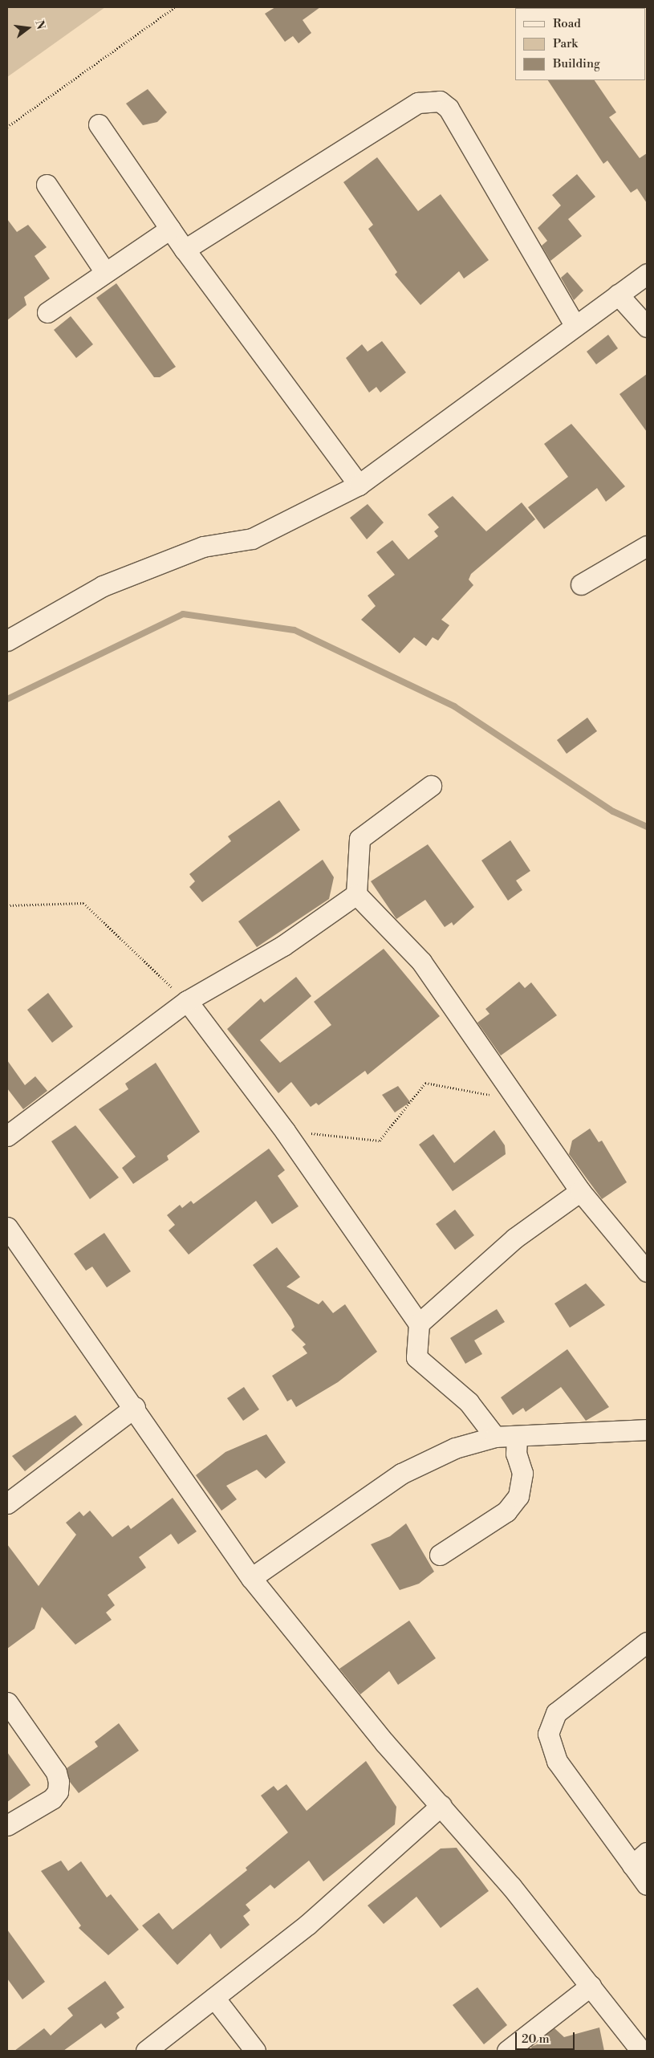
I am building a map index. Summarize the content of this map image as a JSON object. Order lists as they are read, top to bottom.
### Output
{
  "legend": ["Road", "Park", "Building"],
  "scale_bar": "20 m",
  "north": "right"
}
